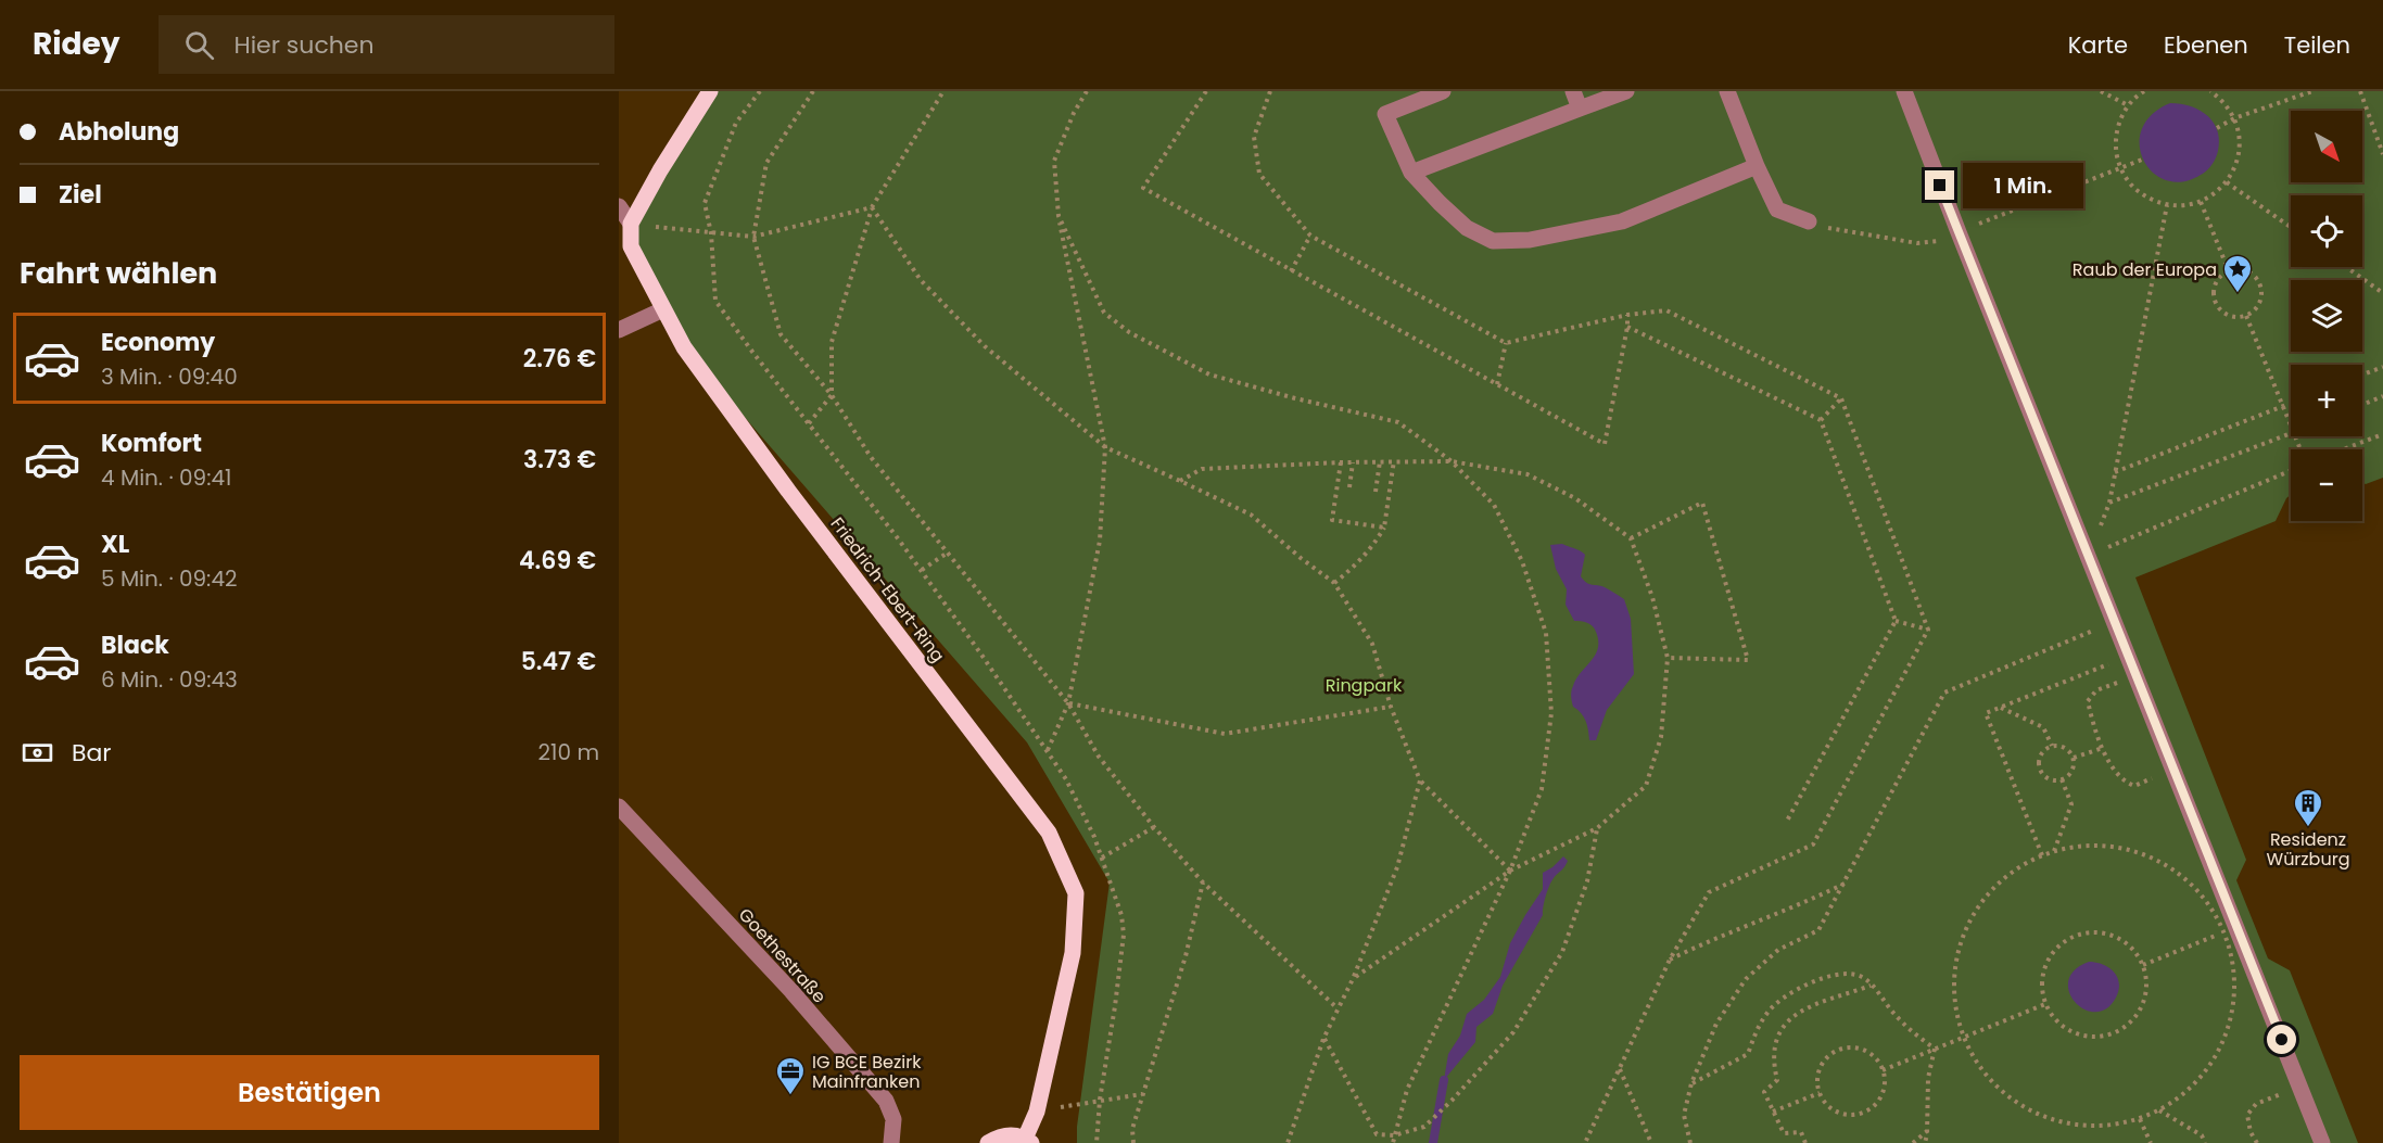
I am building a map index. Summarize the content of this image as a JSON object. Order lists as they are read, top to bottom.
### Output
{
  "streets": {
    "main road": ["Friedrich-Ebert-Ring"],
    "street": ["Goethestraße"]
  },
  "parks": ["Ringpark"],
  "places": {
    "place": ["Raub der Europa"],
    "building": ["Residenz Würzburg"],
    "office": ["IG BCE Bezirk Mainfranken"]
  },
  "north": "bottom right",
  "page": {
    "header": "Ridey",
    "search": "Hier suchen",
    "nav": ["Karte", "Ebenen", "Teilen"],
    "banner": ["Abholung", "Ziel"],
    "map_buttons": ["+", "−"],
    "bubble": "1 Min.",
    "heading": "Fahrt wählen",
    "list": [
      {
        "name": "Economy",
        "note": "3 Min. · 09:40",
        "value": "2.76 €"
      },
      {
        "name": "Komfort",
        "note": "4 Min. · 09:41",
        "value": "3.73 €"
      },
      {
        "name": "XL",
        "note": "5 Min. · 09:42",
        "value": "4.69 €"
      },
      {
        "name": "Black",
        "note": "6 Min. · 09:43",
        "value": "5.47 €"
      }
    ],
    "pay": ["Bar", "210 m"],
    "buttons": "Bestätigen"
  }
}
